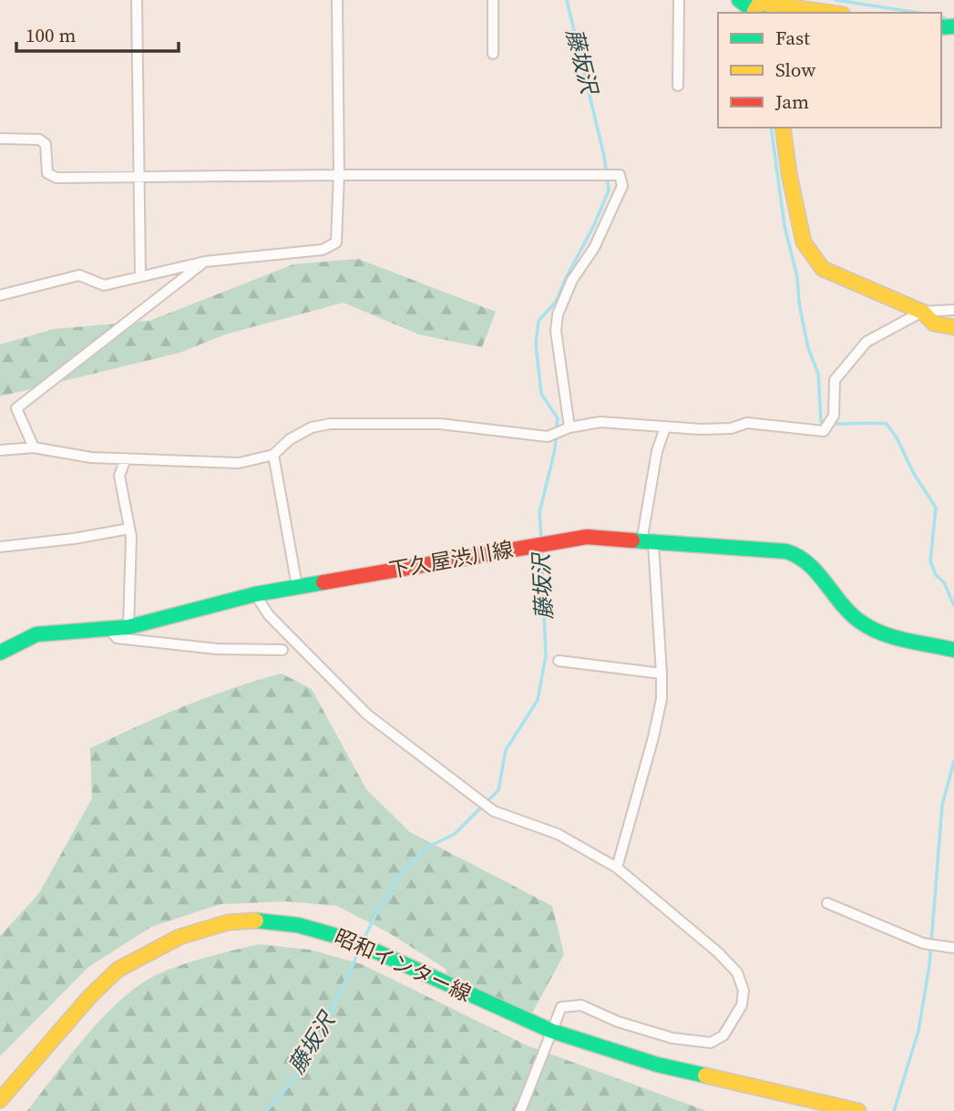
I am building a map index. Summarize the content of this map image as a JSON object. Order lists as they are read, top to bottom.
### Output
{
  "streets": {
    "main road": ["下久屋渋川線", "昭和インター線"]
  },
  "water": ["藤坂沢"],
  "legend": ["Fast", "Slow", "Jam"],
  "scale_bar": "100 m"
}
